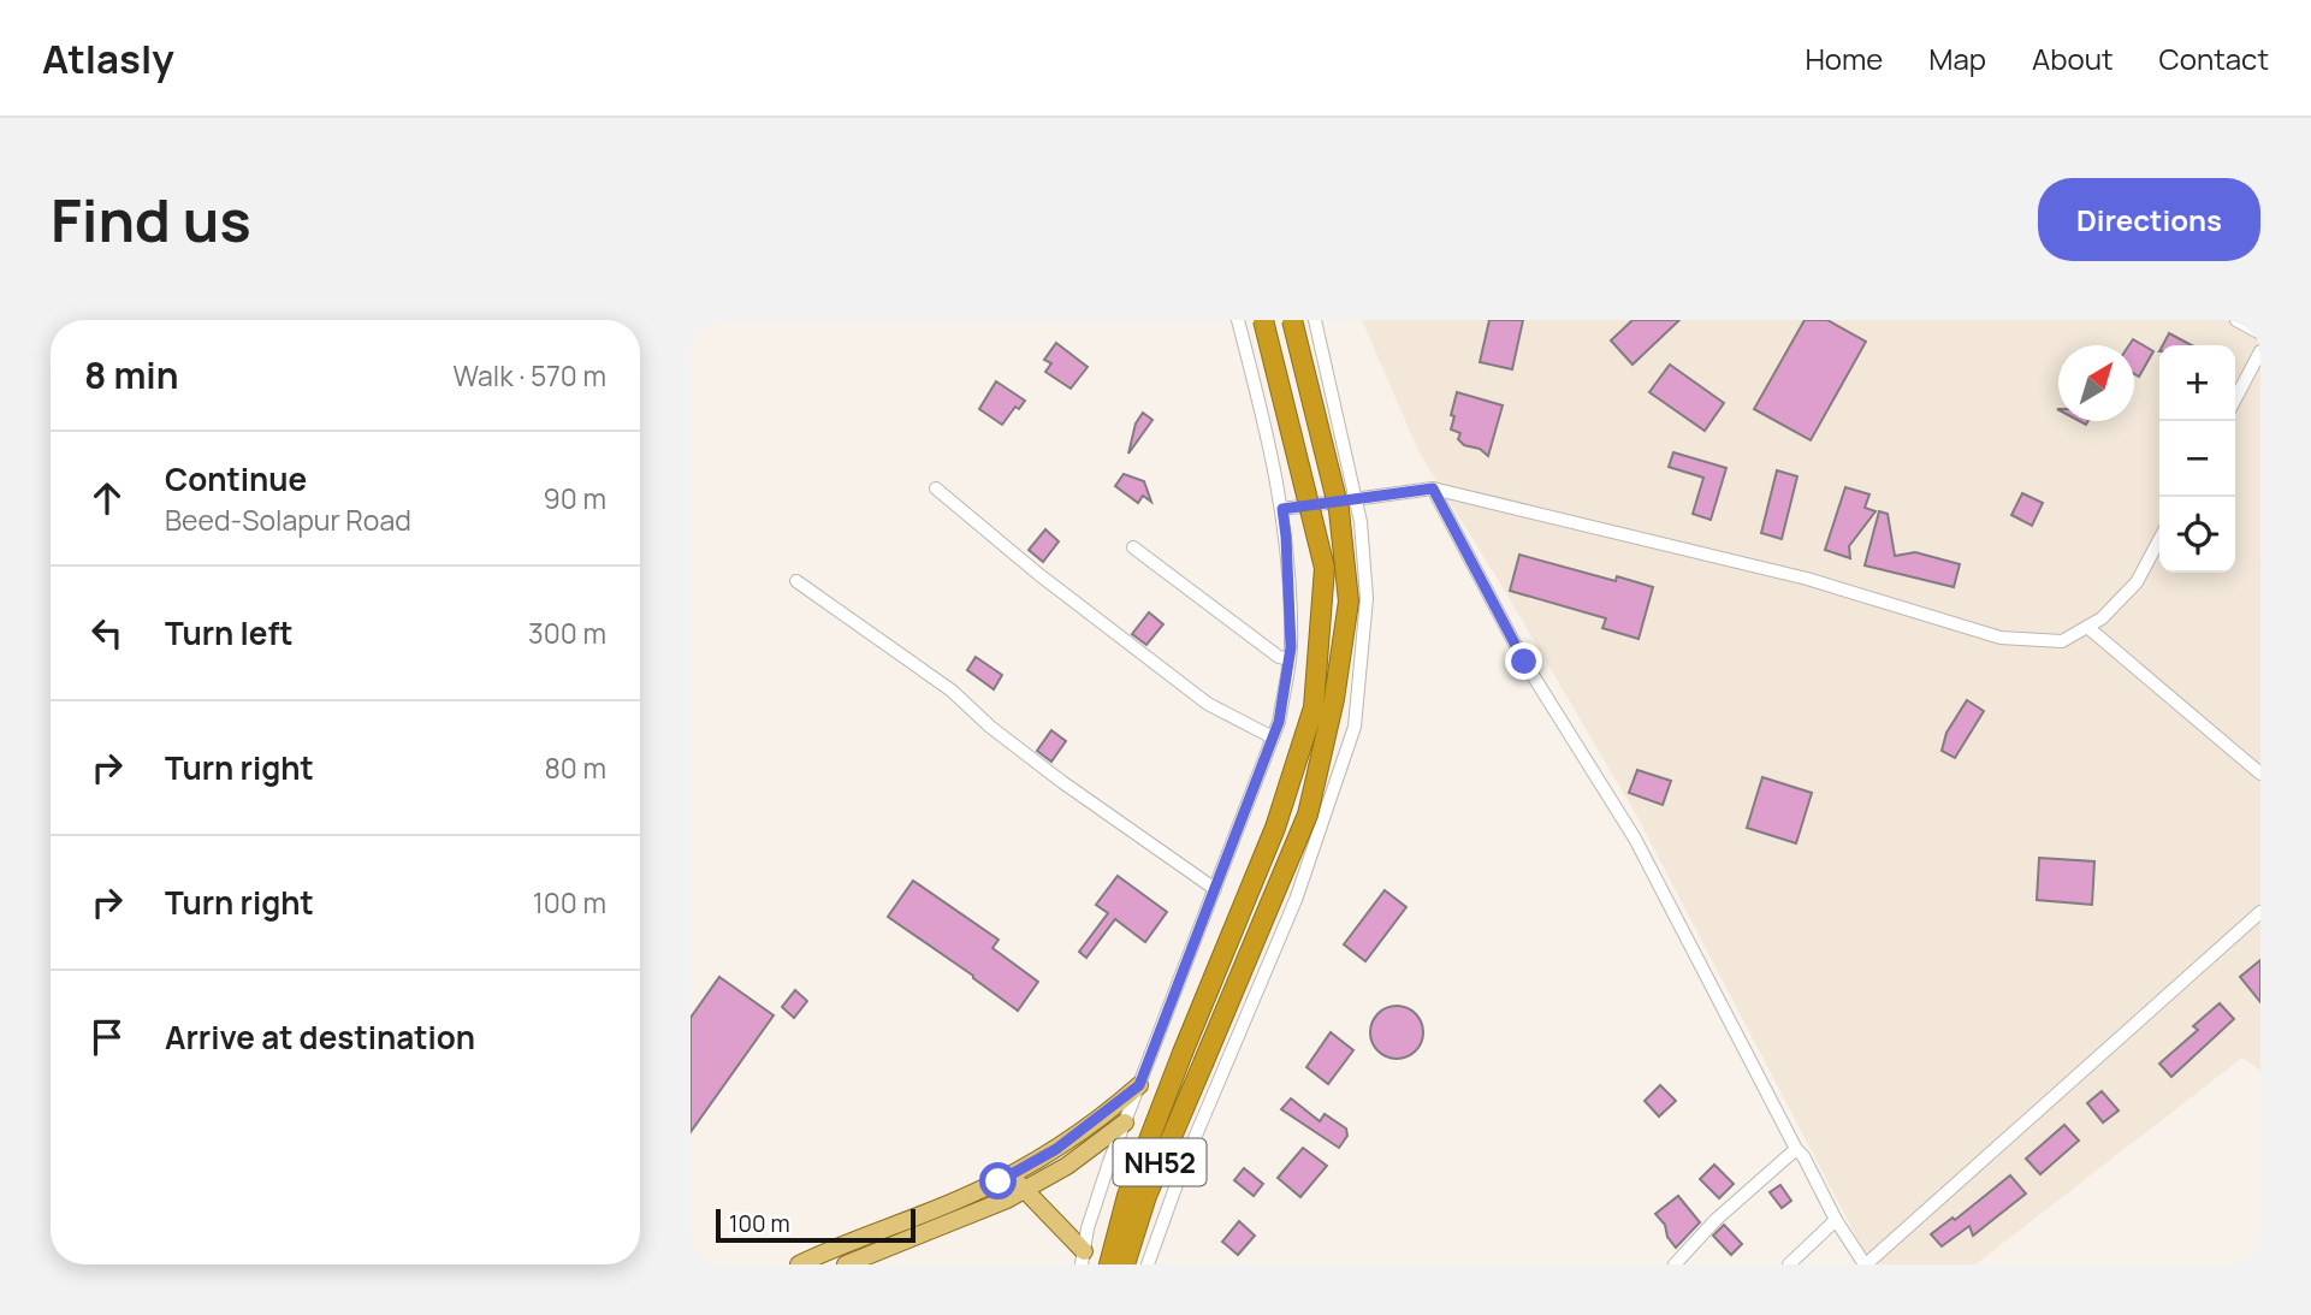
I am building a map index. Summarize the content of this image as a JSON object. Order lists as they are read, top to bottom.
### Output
{
  "streets": {
    "highway": ["NH52"]
  },
  "scale_bar": "100 m",
  "north": "top right",
  "page": {
    "header": "Atlasly",
    "nav": [
      "Home",
      "Map",
      "About",
      "Contact"
    ],
    "buttons": "Directions",
    "title": "Find us",
    "heading": ["8 min", "Walk · 570 m"],
    "map_buttons": ["+", "−"],
    "list": [
      ["Continue", "Beed-Solapur Road", "90 m"],
      ["Turn left", "300 m"],
      ["Turn right", "80 m"],
      ["Turn right", "100 m"],
      "Arrive at destination"
    ],
    "scale": "100 m"
  }
}
